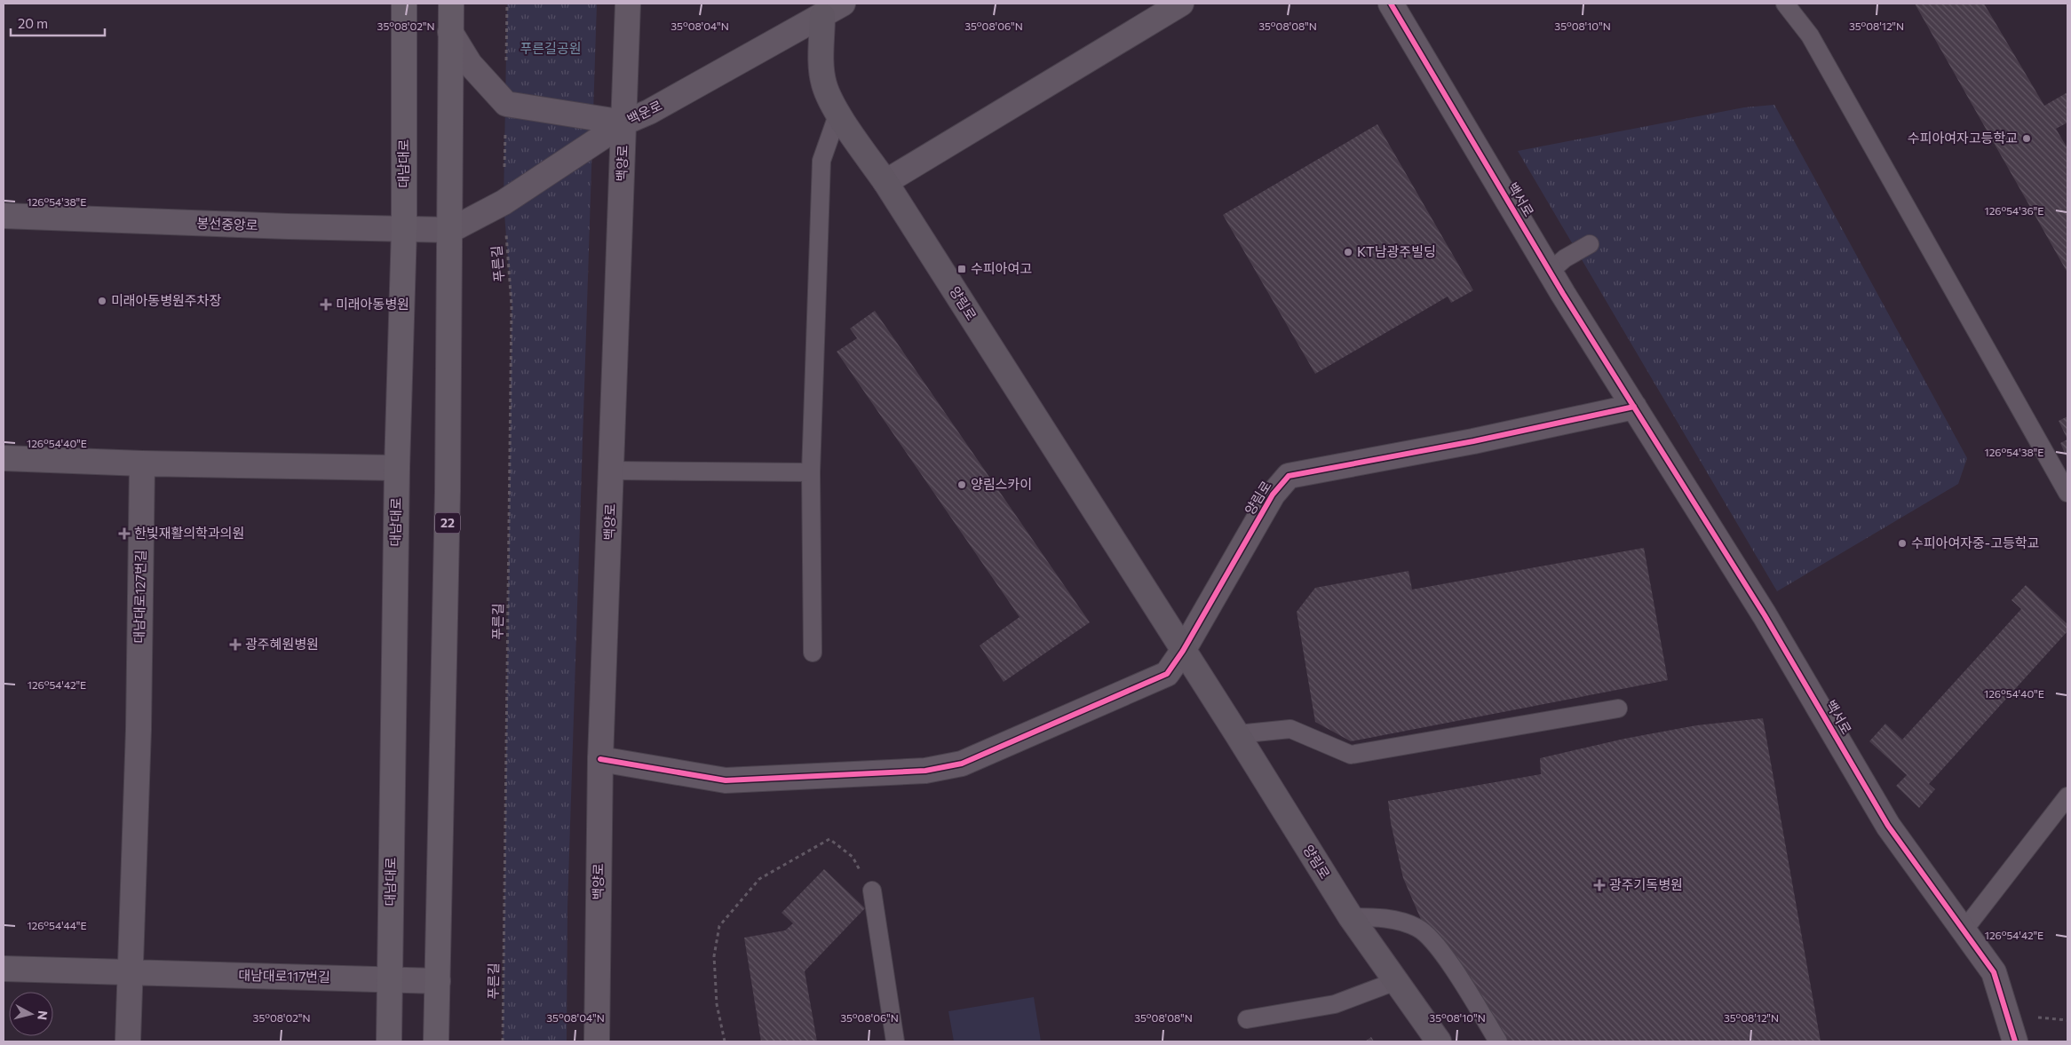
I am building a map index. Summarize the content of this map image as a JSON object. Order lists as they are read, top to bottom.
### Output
{
  "streets": {
    "main road": ["대남대로", "양림로", "22"],
    "street": [
      "백운로",
      "백양로",
      "백서로",
      "봉선중앙로",
      "대남대로127번길",
      "대남대로117번길"
    ],
    "path": ["푸른길"]
  },
  "crossings": [
    ["백운로", "백양로"],
    ["백운로", "봉선중앙로"],
    ["백운로", "푸른길"],
    ["백운로", "양림로"],
    ["백운로", "22"],
    ["대남대로", "봉선중앙로"],
    ["대남대로", "대남대로117번길"],
    ["백서로", "양림로"],
    ["봉선중앙로", "22"],
    ["22", "대남대로117번길"],
    ["대남대로127번길", "대남대로117번길"]
  ],
  "parks": ["푸른길공원"],
  "places": {
    "other": [
      "수피아여자고등학교",
      "KT남광주빌딩",
      "미래아동병원주차장",
      "양림스카이",
      "수피아여자중-고등학교"
    ],
    "transit": ["수피아여고"],
    "health": [
      "미래아동병원",
      "한빛재활의학과의원",
      "광주혜원병원",
      "광주기독병원"
    ]
  },
  "scale_bar": "20 m",
  "north": "right",
  "coordinates": [
    "35°08'02\"N",
    "35°08'04\"N",
    "35°08'06\"N",
    "35°08'08\"N",
    "35°08'10\"N",
    "35°08'12\"N",
    "126°54'38\"E",
    "126°54'36\"E",
    "126°54'40\"E",
    "126°54'42\"E",
    "126°54'44\"E"
  ]
}
